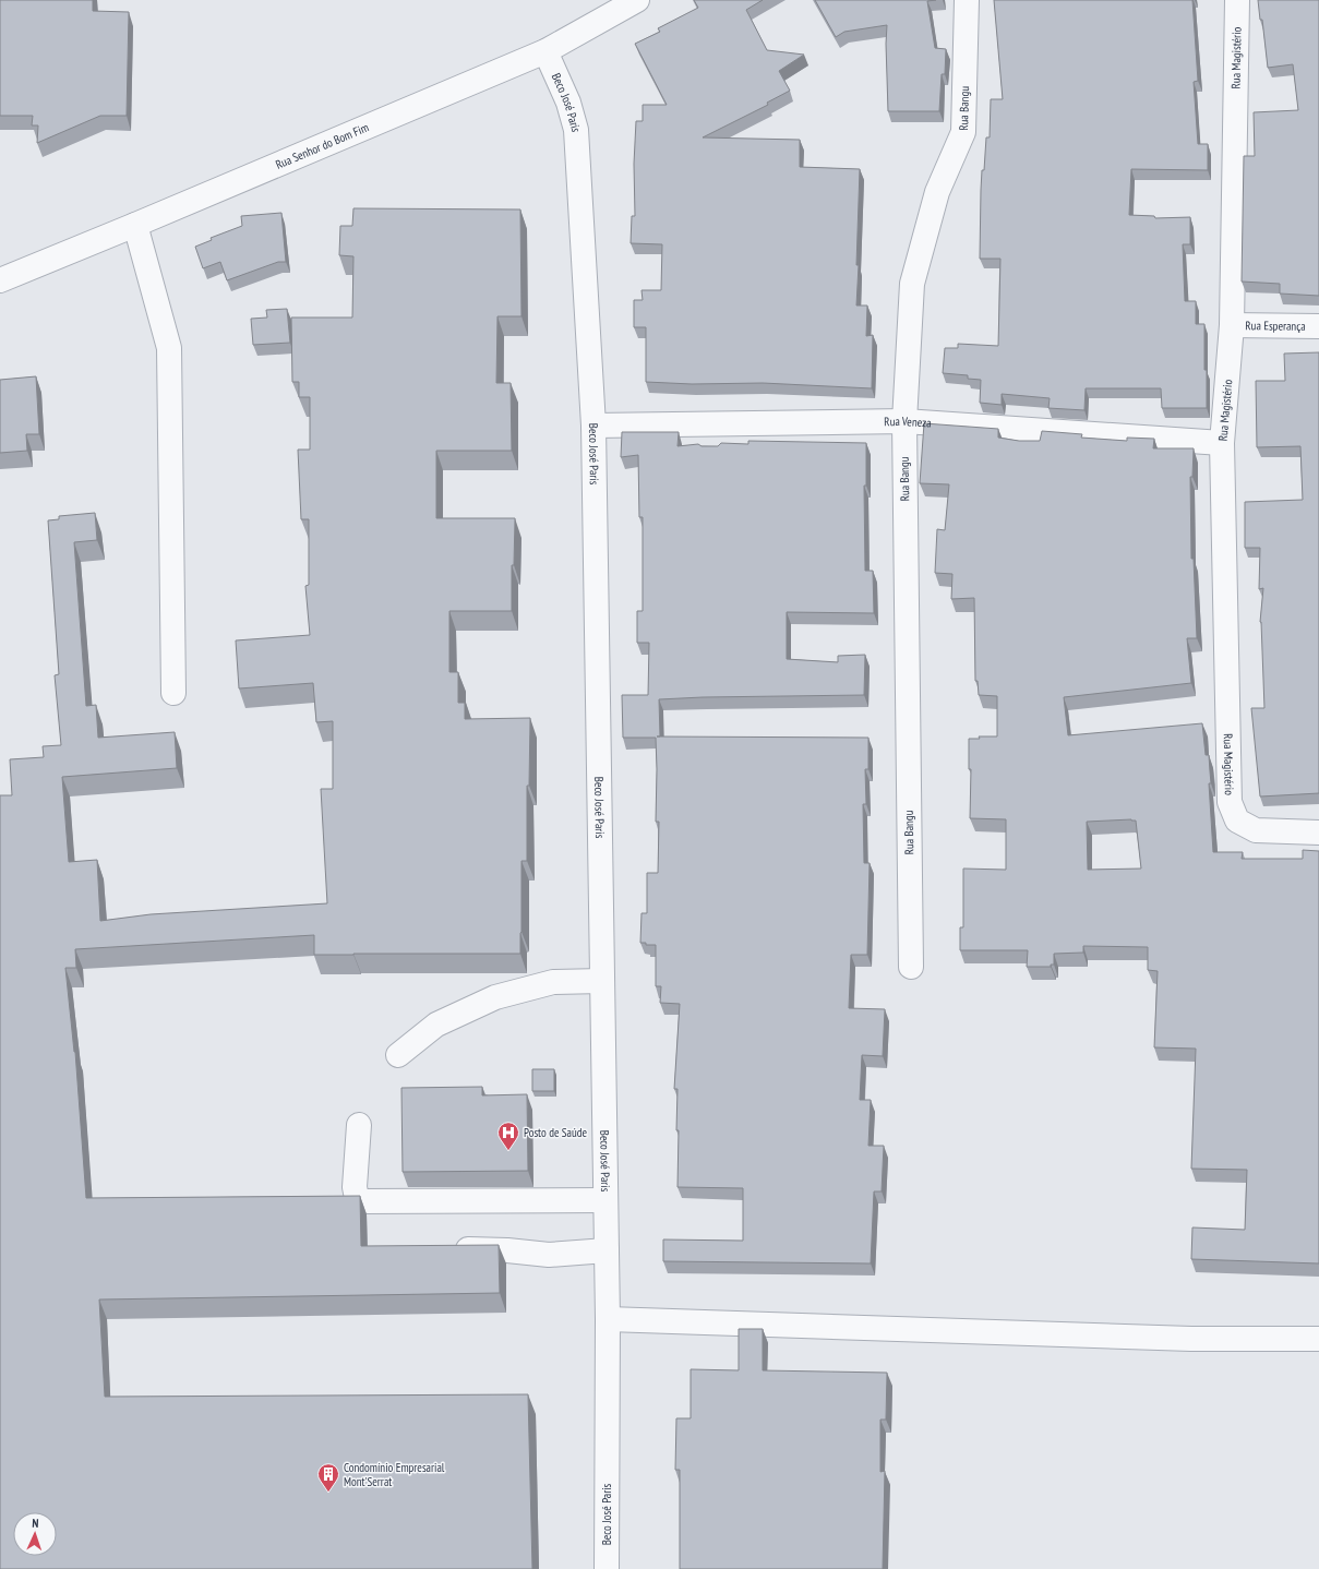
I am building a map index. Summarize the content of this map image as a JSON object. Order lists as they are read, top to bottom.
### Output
{
  "streets": {
    "street": [
      "Rua Magistério",
      "Beco José Paris",
      "Rua Bangu",
      "Rua Senhor do Bom Fim",
      "Rua Esperança",
      "Rua Veneza"
    ]
  },
  "crossings": [
    ["Rua Magistério", "Rua Esperança"],
    ["Rua Magistério", "Rua Veneza"],
    ["Beco José Paris", "Rua Senhor do Bom Fim"],
    ["Beco José Paris", "Rua Veneza"],
    ["Rua Bangu", "Rua Veneza"]
  ],
  "places": {
    "hospital": ["Posto de Saúde"],
    "building": ["Condomínio Empresarial Mont'Serrat"]
  },
  "north": "top"
}
